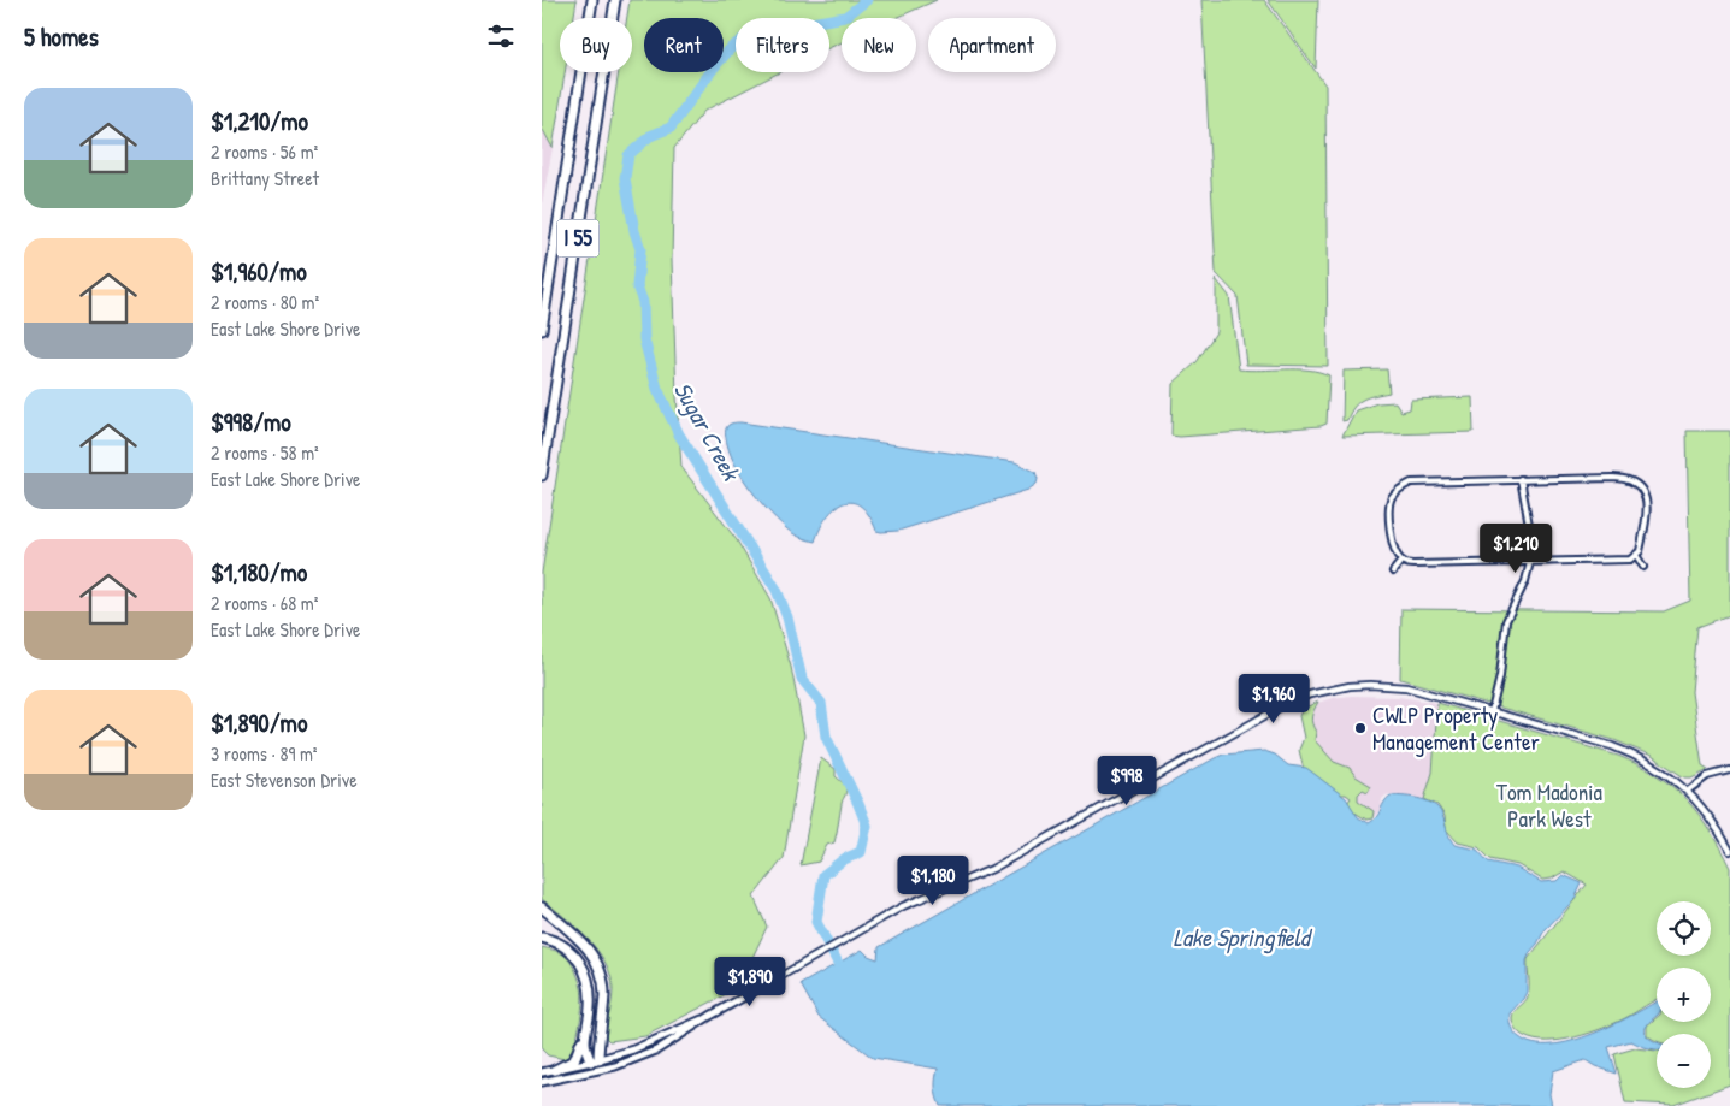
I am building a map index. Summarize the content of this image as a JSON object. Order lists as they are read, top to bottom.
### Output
{
  "streets": {
    "highway": ["I 55"]
  },
  "water": ["Sugar Creek", "Lake Springfield"],
  "parks": ["Tom Madonia Park West"],
  "places": ["CWLP Property Management Center"],
  "page": {
    "heading": "5 homes",
    "chip": [
      "Buy",
      "Rent",
      "Filters",
      "New",
      "Apartment"
    ],
    "list": [
      {
        "name": "$1,210/mo",
        "note": "2 rooms · 56 m² · Brittany Street"
      },
      {
        "name": "$1,960/mo",
        "note": "2 rooms · 80 m² · East Lake Shore Drive"
      },
      {
        "name": "$998/mo",
        "note": "2 rooms · 58 m² · East Lake Shore Drive"
      },
      {
        "name": "$1,180/mo",
        "note": "2 rooms · 68 m² · East Lake Shore Drive"
      },
      {
        "name": "$1,890/mo",
        "note": "3 rooms · 89 m² · East Stevenson Drive"
      }
    ],
    "price": [
      "$1,210",
      "$1,960",
      "$998",
      "$1,180",
      "$1,890"
    ],
    "map_buttons": ["+", "−"]
  }
}
